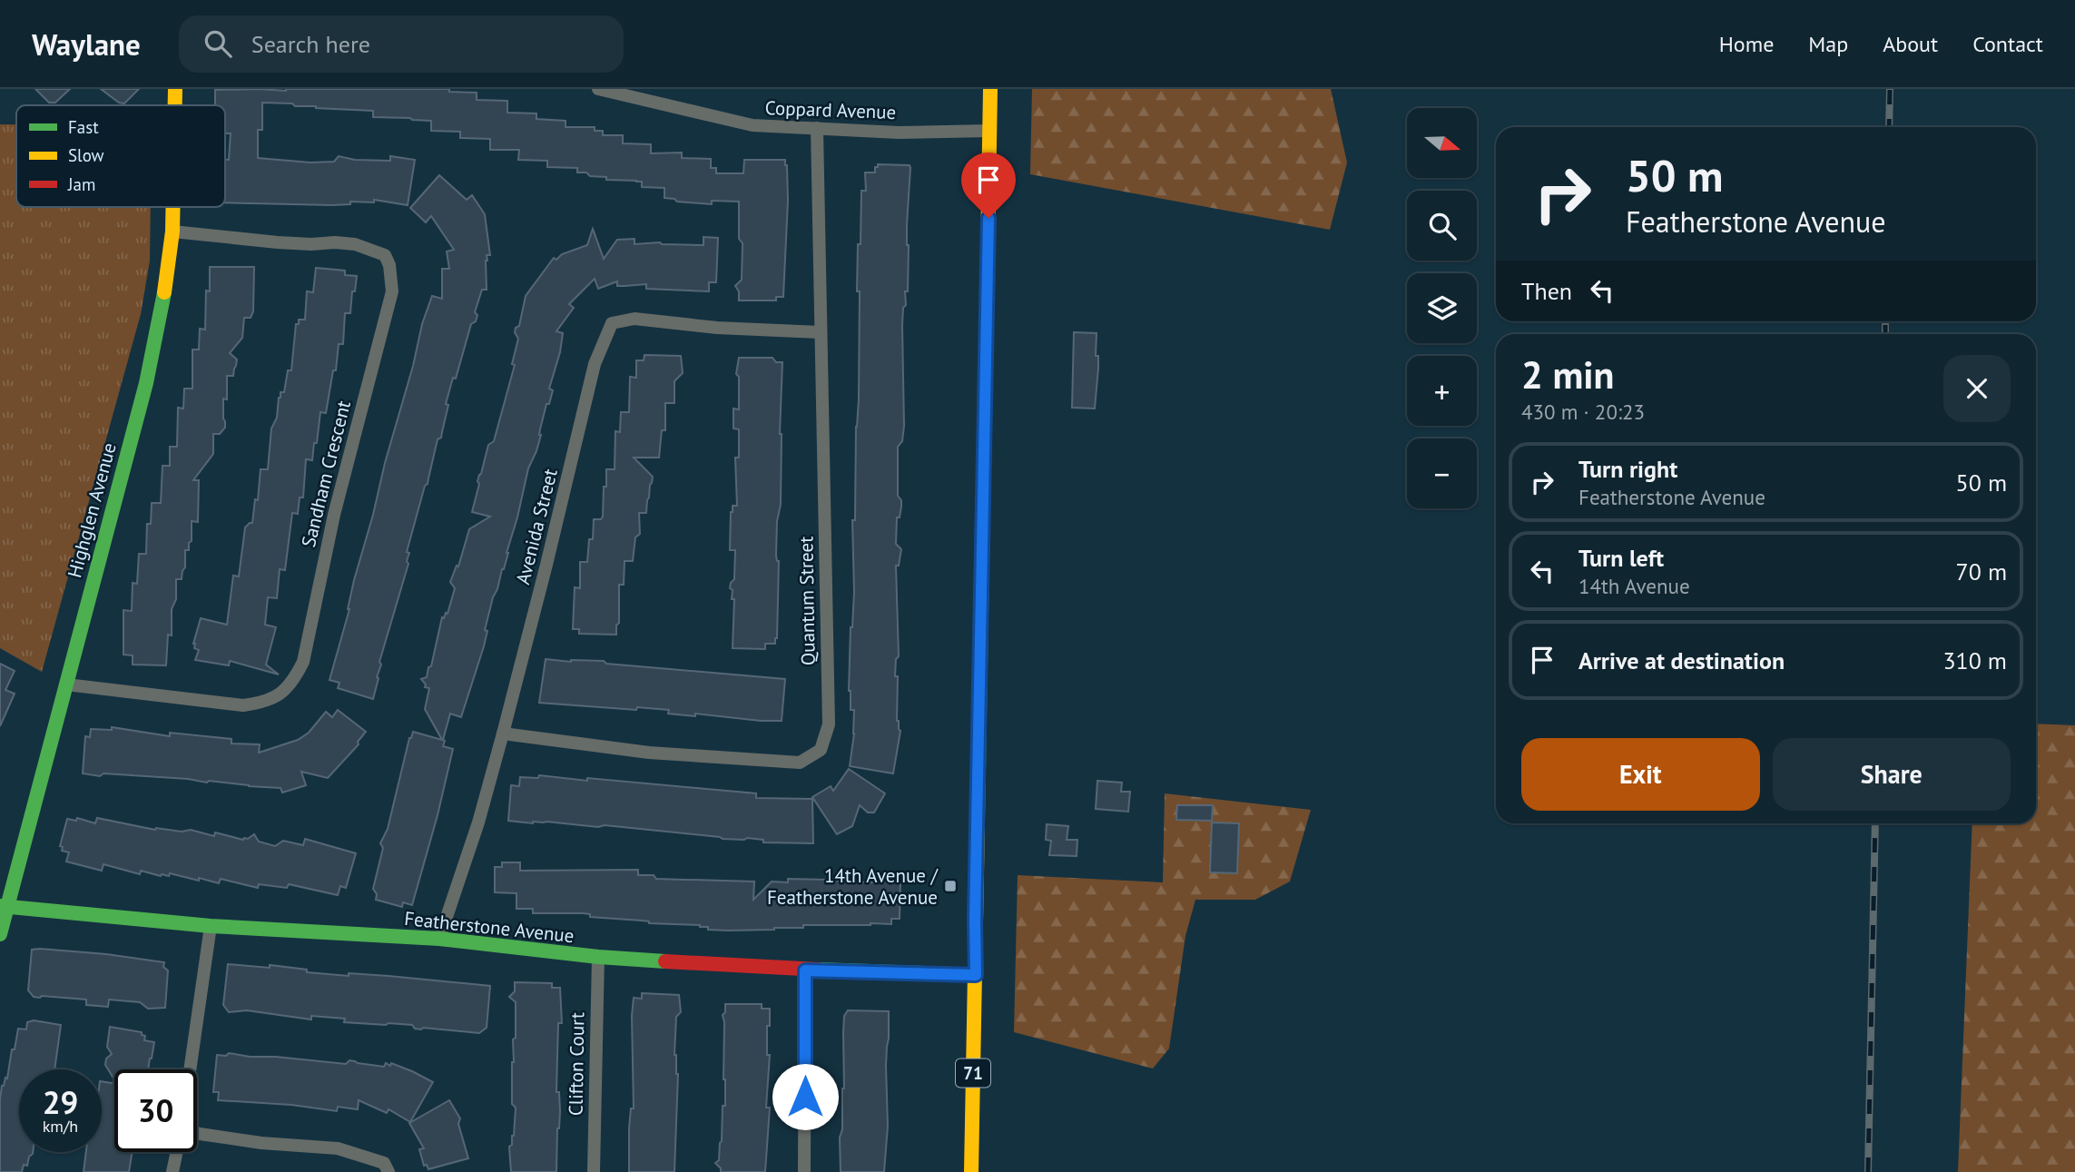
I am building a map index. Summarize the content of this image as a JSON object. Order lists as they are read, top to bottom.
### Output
{
  "streets": {
    "street": [
      "Coppard Avenue",
      "Sandham Crescent",
      "Highglen Avenue",
      "Avenida Street",
      "Quantum Street",
      "Featherstone Avenue",
      "Clifton Court",
      "71"
    ]
  },
  "crossings": [
    ["Coppard Avenue", "Quantum Street"],
    ["Coppard Avenue", "71"],
    ["Sandham Crescent", "Highglen Avenue"],
    ["Highglen Avenue", "Featherstone Avenue"],
    ["Avenida Street", "Quantum Street"],
    ["Avenida Street", "Featherstone Avenue"],
    ["Featherstone Avenue", "Clifton Court"],
    ["Featherstone Avenue", "71"]
  ],
  "places": {
    "transit": ["14th Avenue / Featherstone Avenue"]
  },
  "legend": ["Fast", "Slow", "Jam"],
  "north": "right",
  "page": {
    "header": "Waylane",
    "search": "Search here",
    "nav": [
      "Home",
      "Map",
      "About",
      "Contact"
    ],
    "map_buttons": ["+", "−"],
    "turn": ["50 m", "Featherstone Avenue"],
    "then": "Then",
    "heading": ["2 min", "430 m · 20:23"],
    "list": [
      {
        "name": "Turn right",
        "note": "Featherstone Avenue",
        "value": "50 m"
      },
      {
        "name": "Turn left",
        "note": "14th Avenue",
        "value": "70 m"
      },
      {
        "name": "Arrive at destination",
        "value": "310 m"
      }
    ],
    "buttons": ["Exit", "Share"],
    "speed": "29 km/h",
    "limit": "30"
  }
}
